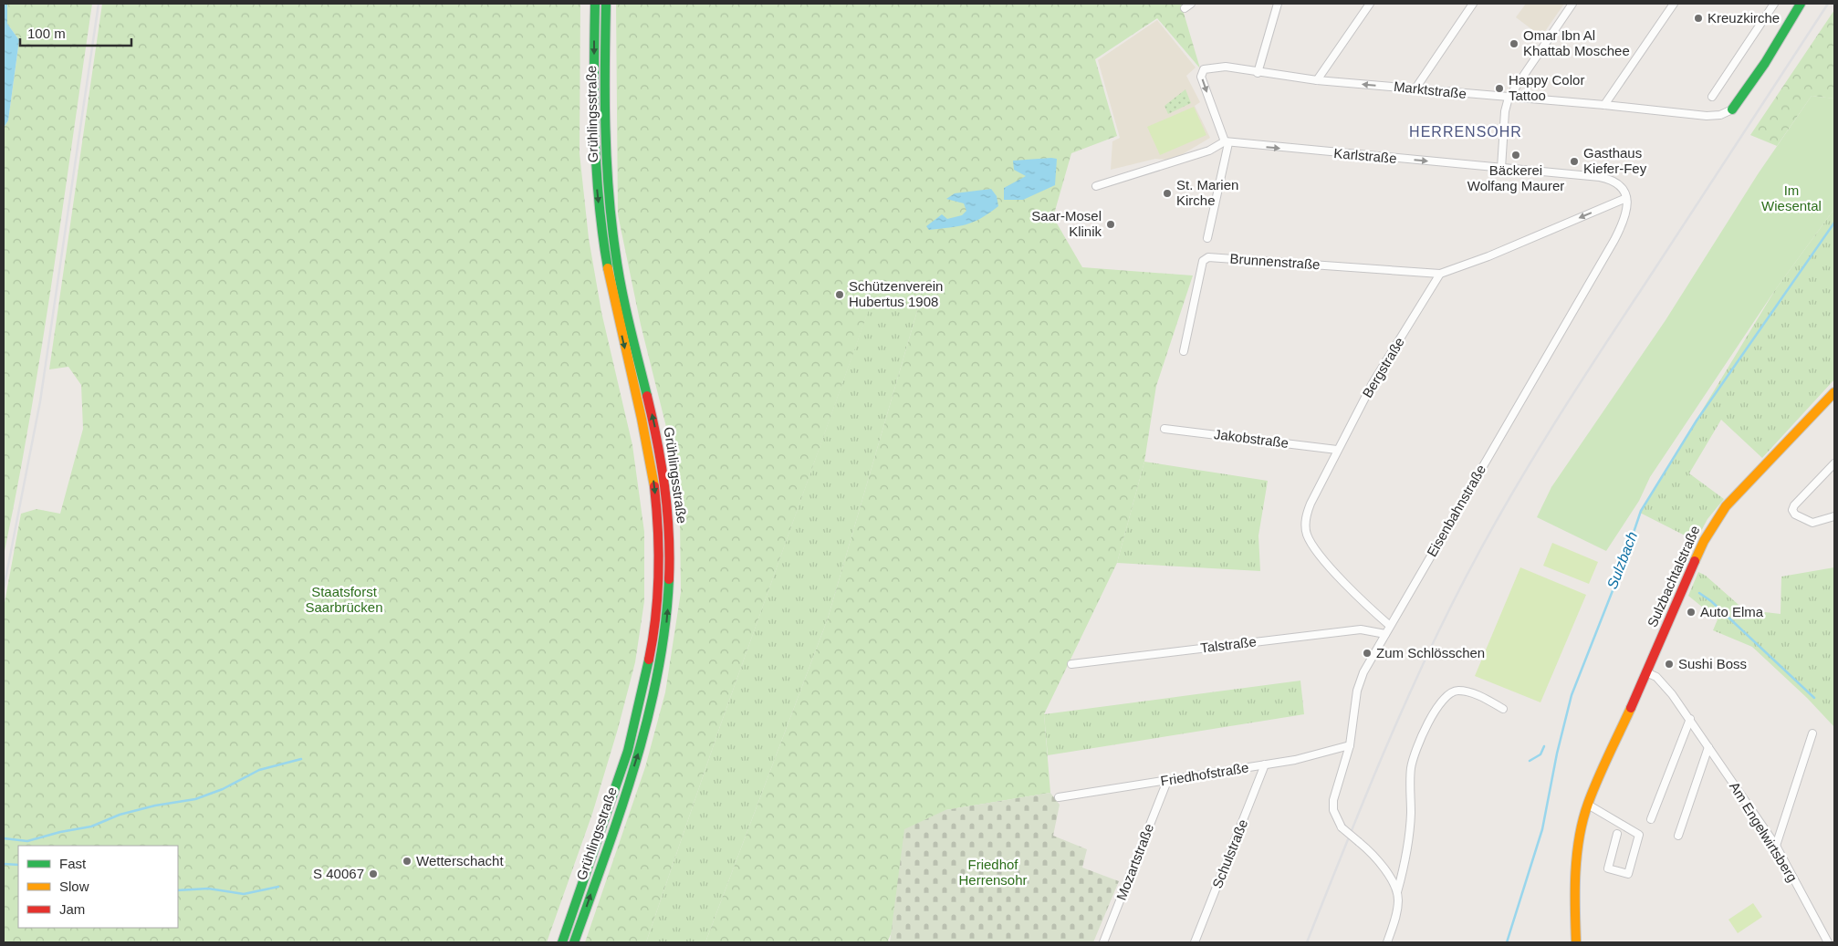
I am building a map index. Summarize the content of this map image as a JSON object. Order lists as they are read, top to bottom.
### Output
{
  "streets": {
    "main road": ["Grühlingsstraße", "Sulzbachtalstraße"],
    "street": [
      "Marktstraße",
      "Karlstraße",
      "Brunnenstraße",
      "Bergstraße",
      "Jakobstraße",
      "Eisenbahnstraße",
      "Talstraße",
      "Friedhofstraße",
      "Am Engelwirtsberg",
      "Schulstraße",
      "Mozartstraße"
    ]
  },
  "crossings": [
    ["Marktstraße", "Karlstraße"],
    ["Karlstraße", "Eisenbahnstraße"],
    ["Brunnenstraße", "Bergstraße"],
    ["Bergstraße", "Jakobstraße"],
    ["Bergstraße", "Eisenbahnstraße"],
    ["Eisenbahnstraße", "Talstraße"],
    ["Eisenbahnstraße", "Friedhofstraße"],
    ["Sulzbachtalstraße", "Am Engelwirtsberg"],
    ["Friedhofstraße", "Schulstraße"],
    ["Friedhofstraße", "Mozartstraße"]
  ],
  "one_way": ["Karlstraße"],
  "districts": ["HERRENSOHR"],
  "water": ["Sulzbach"],
  "parks": ["Im Wiesental", "Staatsforst Saarbrücken", "Friedhof Herrensohr"],
  "places": [
    "Kreuzkirche",
    "Omar Ibn Al Khattab Moschee",
    "Happy Color Tattoo",
    "Bäckerei Wolfang Maurer",
    "Gasthaus Kiefer-Fey",
    "St. Marien Kirche",
    "Saar-Mosel Klinik",
    "Schützenverein Hubertus 1908",
    "Auto Elma",
    "Zum Schlösschen",
    "Sushi Boss",
    "Wetterschacht",
    "S 40067"
  ],
  "legend": ["Fast", "Slow", "Jam"],
  "scale_bar": "100 m"
}
